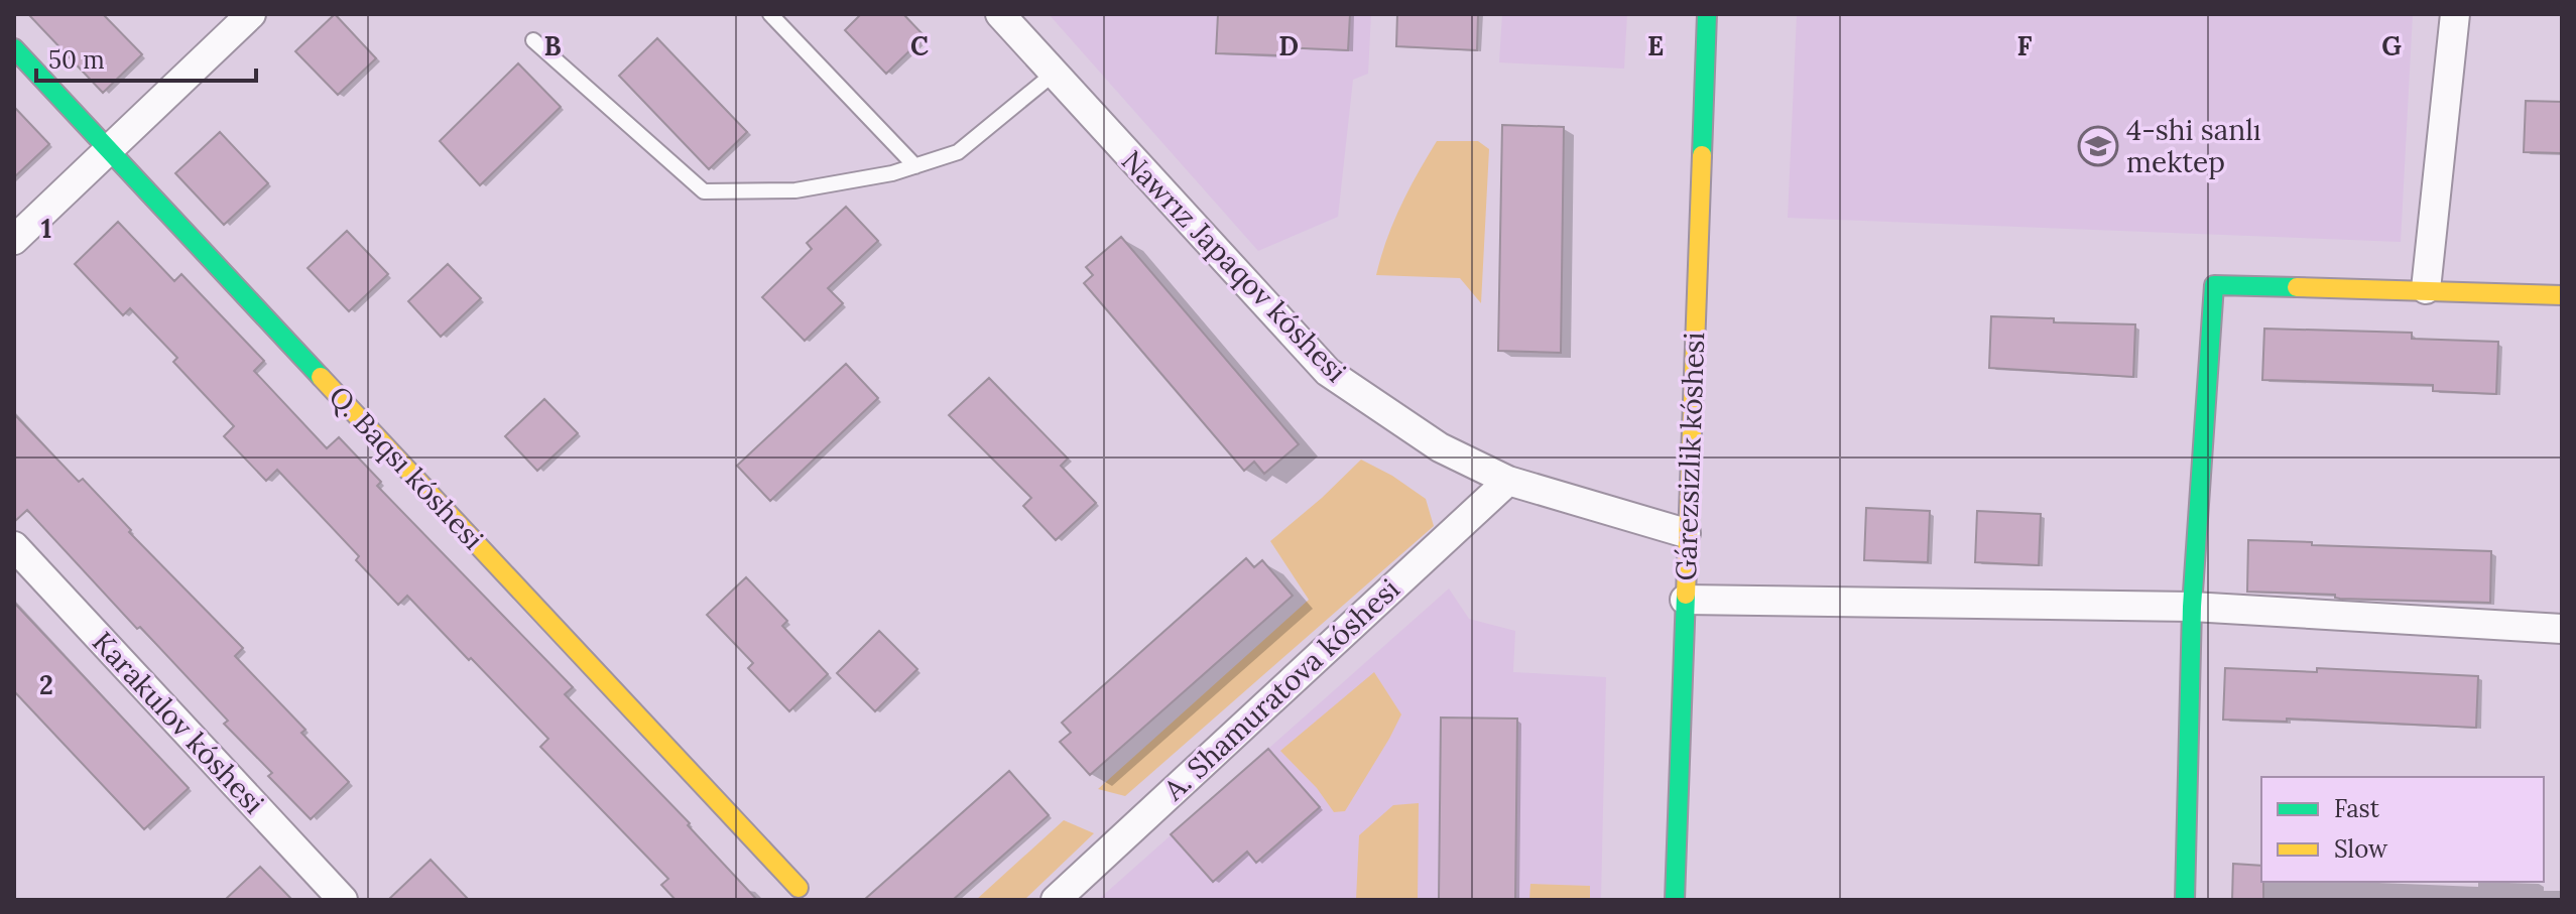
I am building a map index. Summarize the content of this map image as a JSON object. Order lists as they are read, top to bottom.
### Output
{
  "streets": {
    "street": [
      "Nawrız Japaqov kóshesi",
      "Gárezsizlik kóshesi",
      "Q. Baqsı kóshesi",
      "A. Shamuratova kóshesi",
      "Karakulov kóshesi"
    ]
  },
  "crossings": [
    ["Nawrız Japaqov kóshesi", "Gárezsizlik kóshesi"],
    ["Nawrız Japaqov kóshesi", "A. Shamuratova kóshesi"]
  ],
  "places": {
    "school or university": ["4-shi sanlı mektep"]
  },
  "legend": ["Fast", "Slow"],
  "scale_bar": "50 m",
  "grid": {
    "columns": [
      "B",
      "C",
      "D",
      "E",
      "F",
      "G"
    ],
    "rows": ["1", "2"]
  }
}
